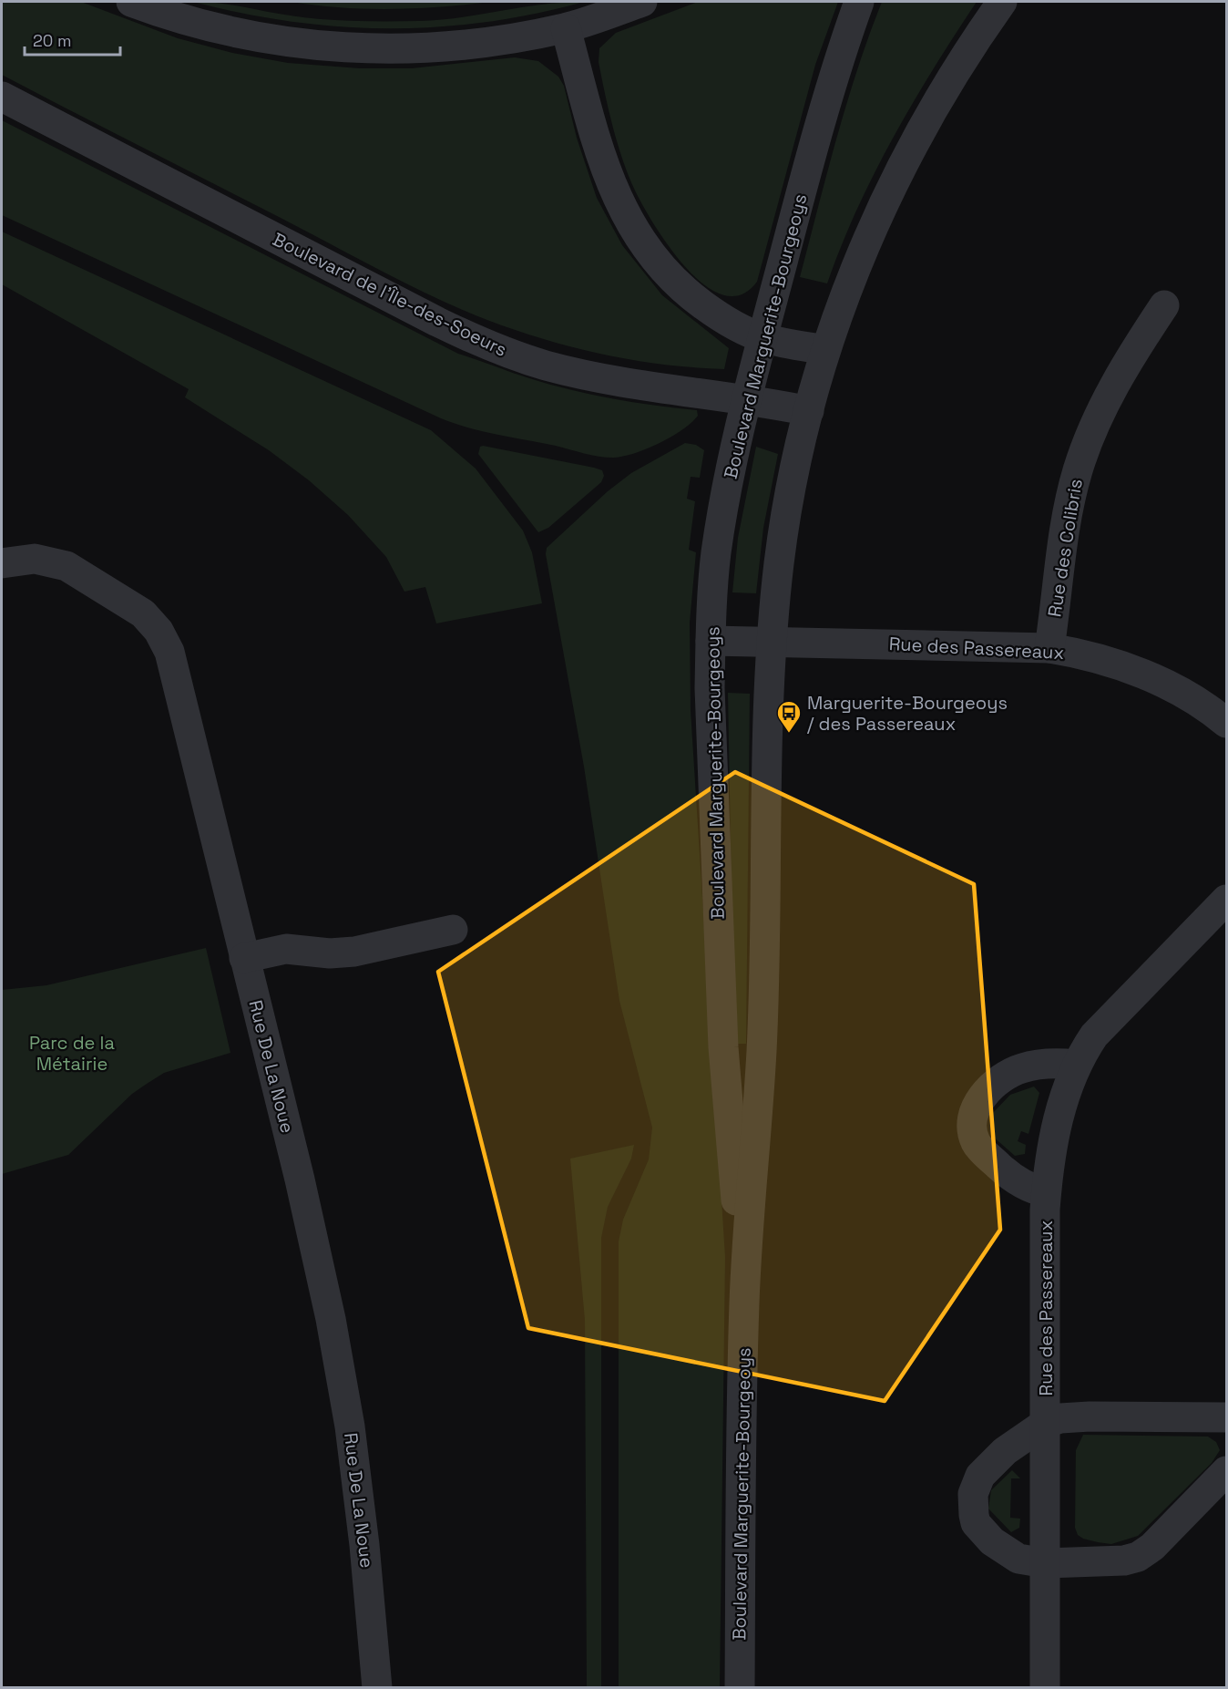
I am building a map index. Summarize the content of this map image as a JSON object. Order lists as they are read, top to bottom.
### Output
{
  "streets": {
    "street": [
      "Boulevard de l'Île-des-Soeurs",
      "Boulevard Marguerite-Bourgeoys",
      "Rue des Colibris",
      "Rue des Passereaux",
      "Rue De La Noue"
    ]
  },
  "crossings": [
    ["Boulevard de l'Île-des-Soeurs", "Boulevard Marguerite-Bourgeoys"],
    ["Boulevard Marguerite-Bourgeoys", "Rue des Passereaux"],
    ["Rue des Colibris", "Rue des Passereaux"]
  ],
  "parks": ["Parc de la Métairie"],
  "places": {
    "bus stop": ["Marguerite-Bourgeoys / des Passereaux"]
  },
  "scale_bar": "20 m"
}
